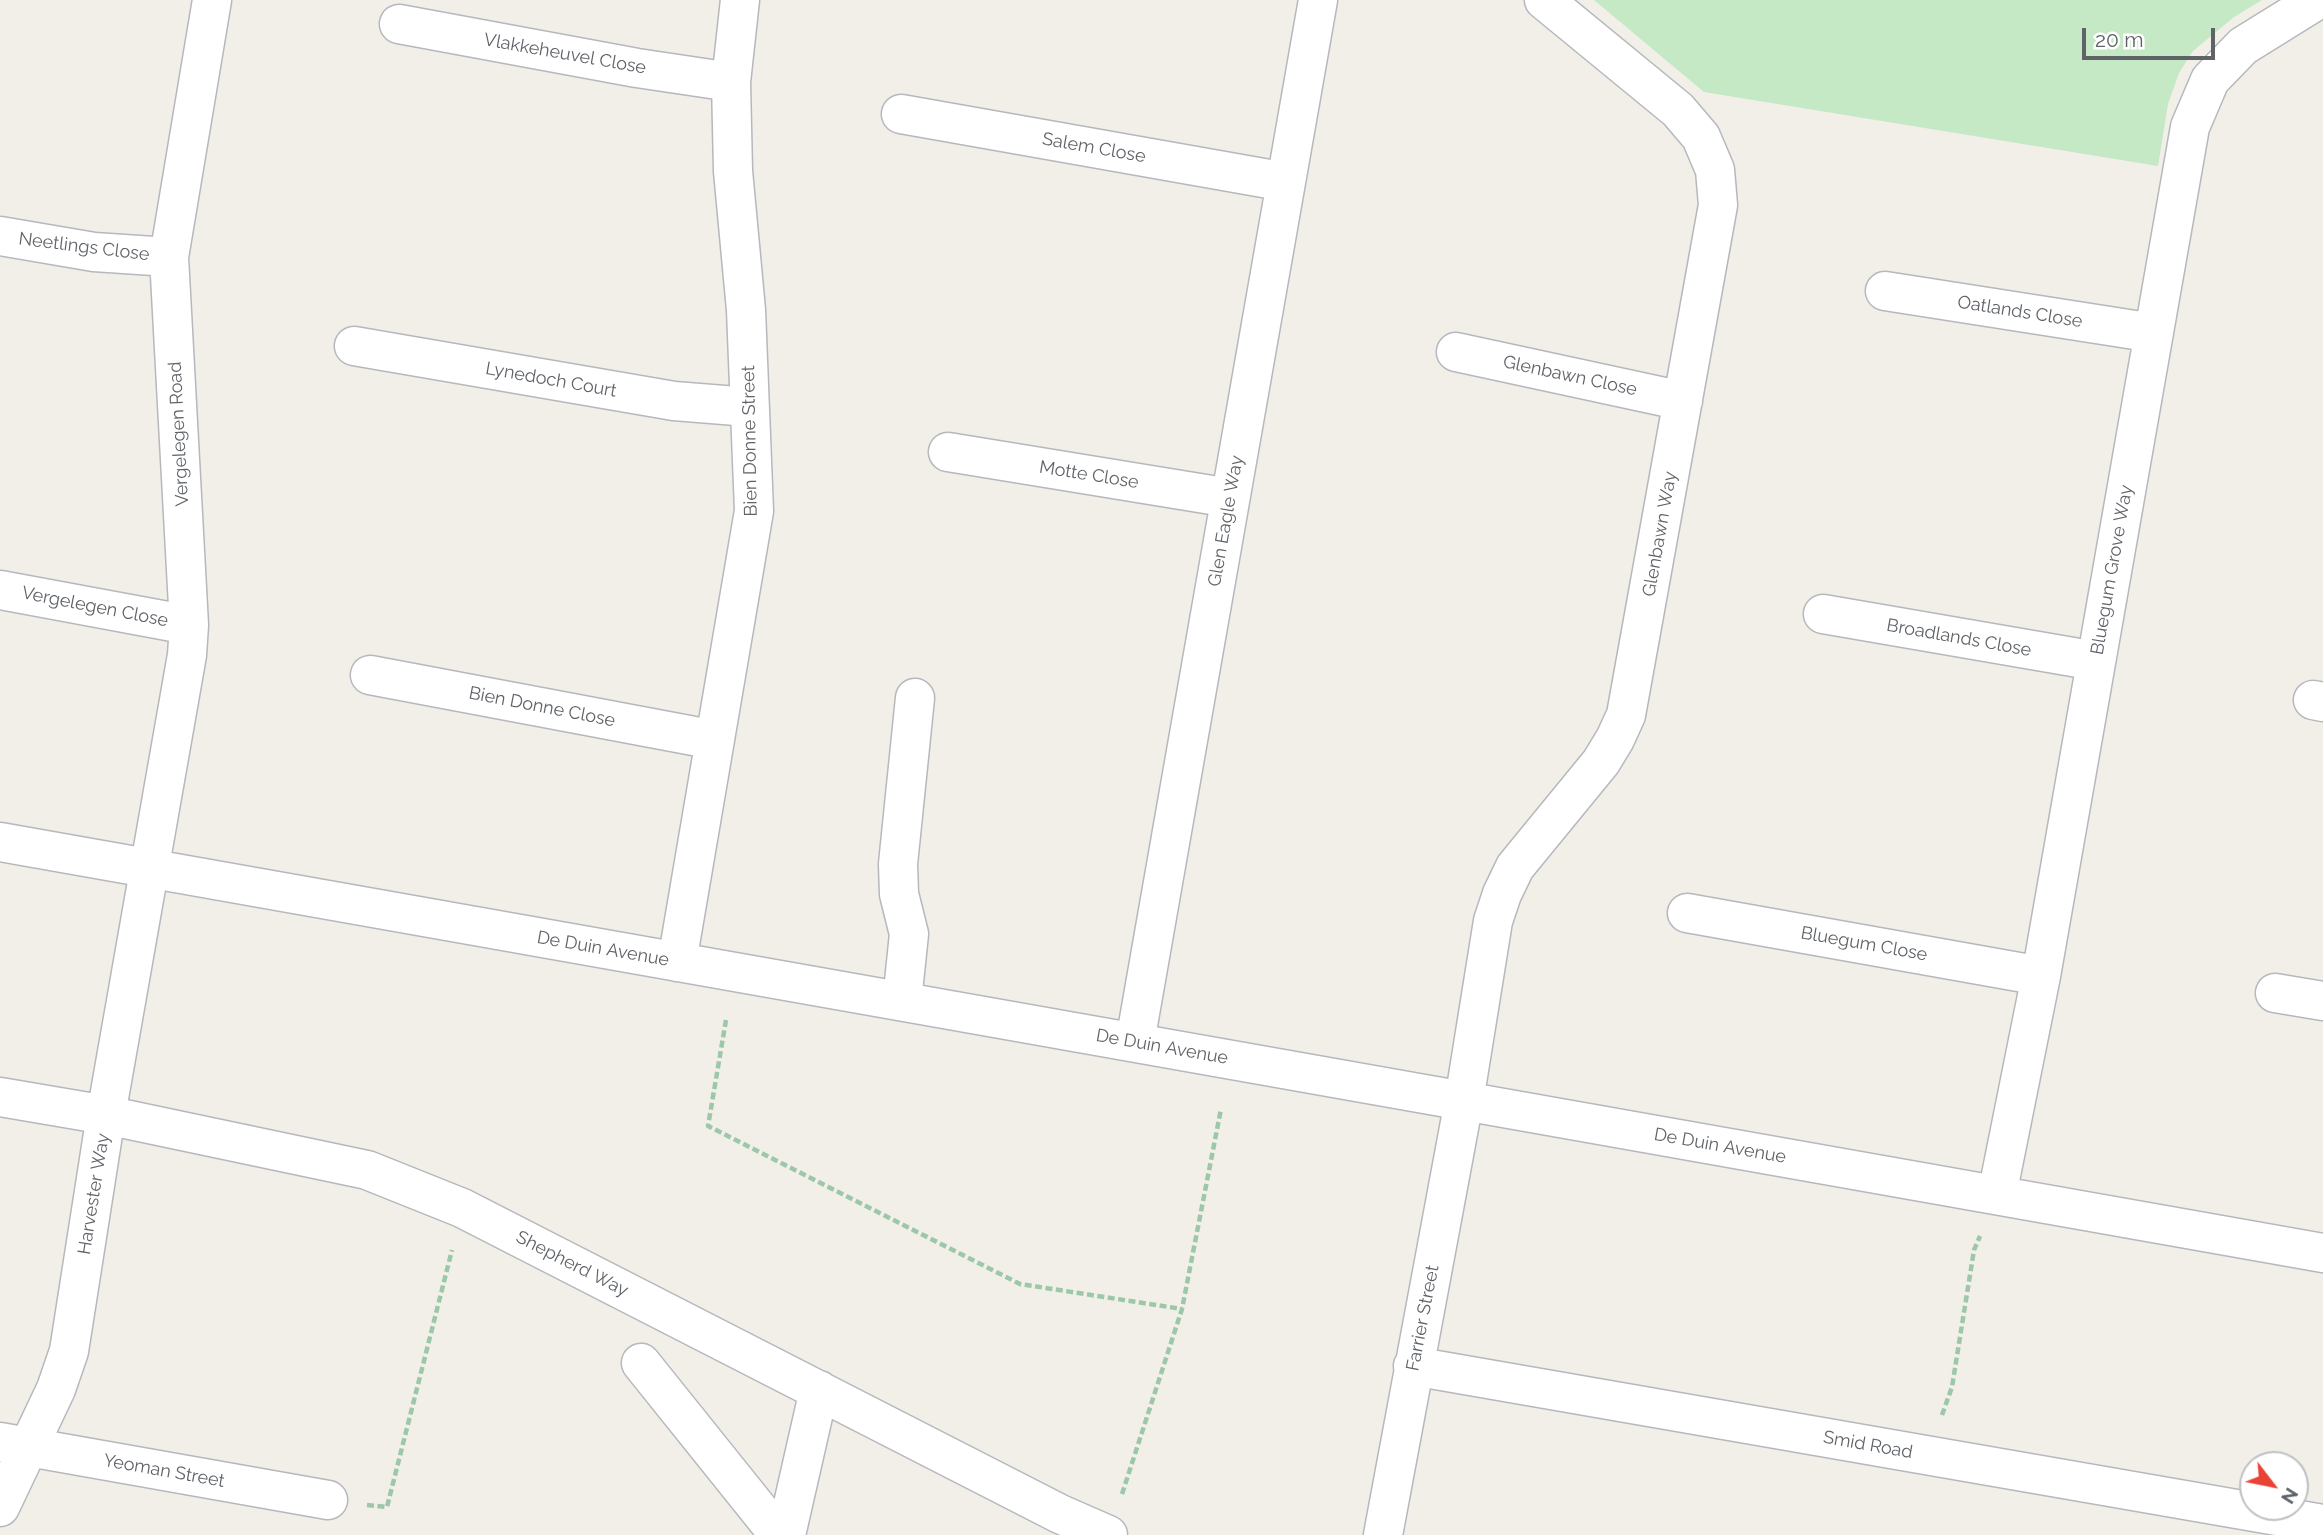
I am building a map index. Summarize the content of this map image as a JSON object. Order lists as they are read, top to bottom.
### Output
{
  "streets": {
    "street": [
      "Vlakkeheuvel Close",
      "Salem Close",
      "Neetlings Close",
      "Oatlands Close",
      "Glenbawn Close",
      "Lynedoch Court",
      "Vergelegen Road",
      "Bien Donne Street",
      "Motte Close",
      "Glen Eagle Way",
      "Glenbawn Way",
      "Bluegum Grove Way",
      "Vergelegen Close",
      "Broadlands Close",
      "Bien Donne Close",
      "Bluegum Close",
      "De Duin Avenue",
      "Harvester Way",
      "Shepherd Way",
      "Farrier Street",
      "Smid Road",
      "Yeoman Street"
    ]
  },
  "crossings": [
    ["Vlakkeheuvel Close", "Bien Donne Street"],
    ["Salem Close", "Glen Eagle Way"],
    ["Neetlings Close", "Vergelegen Road"],
    ["Oatlands Close", "Bluegum Grove Way"],
    ["Glenbawn Close", "Glenbawn Way"],
    ["Lynedoch Court", "Bien Donne Street"],
    ["Vergelegen Road", "Vergelegen Close"],
    ["Vergelegen Road", "De Duin Avenue"],
    ["Vergelegen Road", "Harvester Way"],
    ["Bien Donne Street", "Bien Donne Close"],
    ["Bien Donne Street", "De Duin Avenue"],
    ["Motte Close", "Glen Eagle Way"],
    ["Glen Eagle Way", "De Duin Avenue"],
    ["Glenbawn Way", "De Duin Avenue"],
    ["Glenbawn Way", "Farrier Street"],
    ["Bluegum Grove Way", "Broadlands Close"],
    ["Bluegum Grove Way", "Bluegum Close"],
    ["Bluegum Grove Way", "De Duin Avenue"],
    ["De Duin Avenue", "Harvester Way"],
    ["De Duin Avenue", "Farrier Street"],
    ["Harvester Way", "Shepherd Way"],
    ["Harvester Way", "Yeoman Street"],
    ["Farrier Street", "Smid Road"]
  ],
  "scale_bar": "20 m",
  "north": "bottom right"
}
